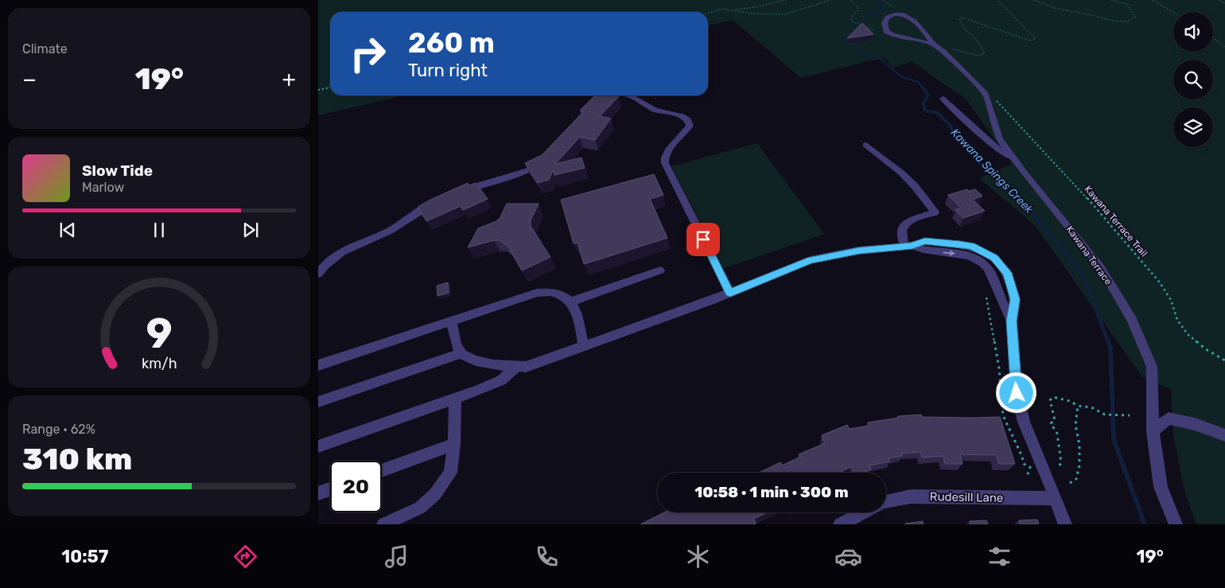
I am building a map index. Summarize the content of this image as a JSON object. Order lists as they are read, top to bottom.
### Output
{
  "streets": {
    "street": ["Kawana Terrace", "Rudesill Lane"],
    "path": ["Kawana Terrace Trail"]
  },
  "crossings": [
    ["Kawana Terrace Trail", "Kawana Terrace"]
  ],
  "water": ["Kawana Spings Creek"],
  "page": {
    "tile": [
      "Climate",
      ["Range · 62%", "310 km"]
    ],
    "turn": ["260 m", "Turn right"],
    "heat": ["−", "19°", "+"],
    "song": ["Slow Tide", "Marlow"],
    "limit": "20",
    "trip": "10:58 · 1 min · 300 m",
    "tabs": ["10:57", "19°"],
    "gauge": ["9", "km/h"]
  }
}
